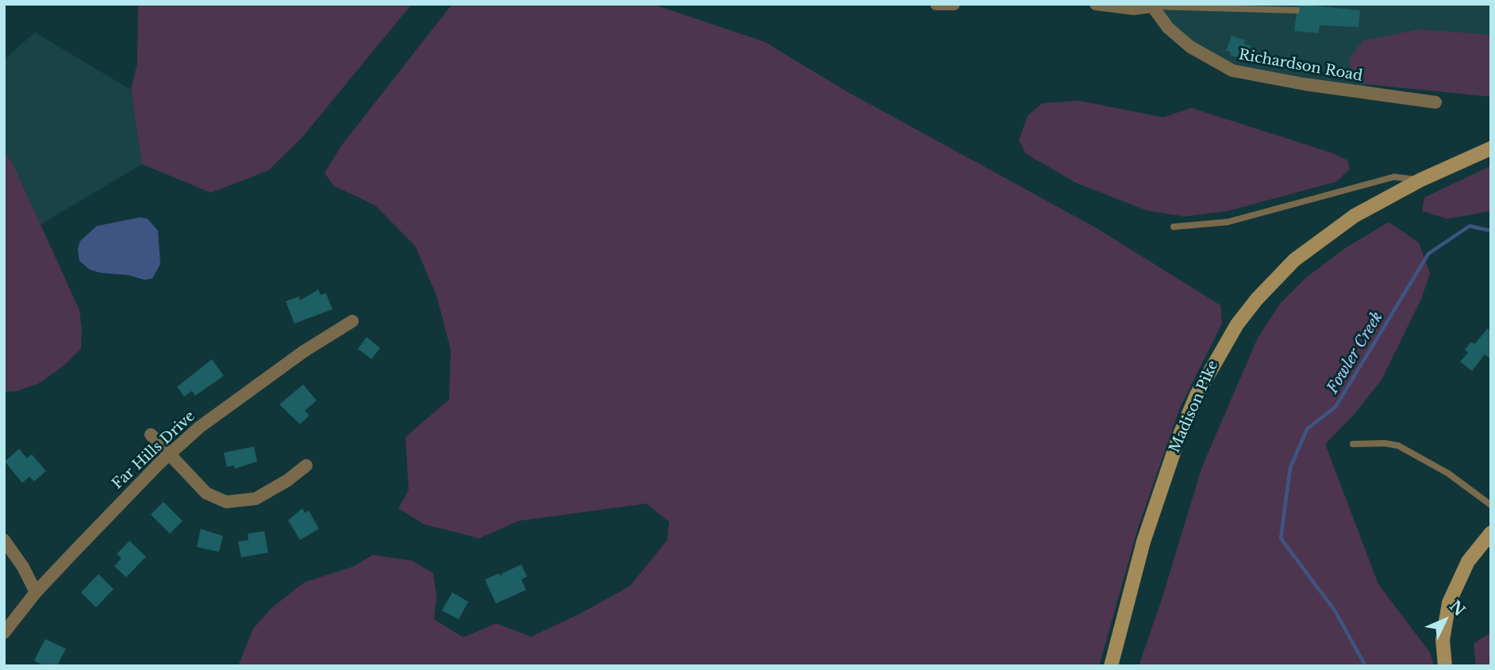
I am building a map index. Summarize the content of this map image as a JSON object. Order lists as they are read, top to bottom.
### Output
{
  "streets": {
    "street": ["Richardson Road", "Madison Pike", "Far Hills Drive"]
  },
  "water": ["Fowler Creek"],
  "north": "top right"
}
